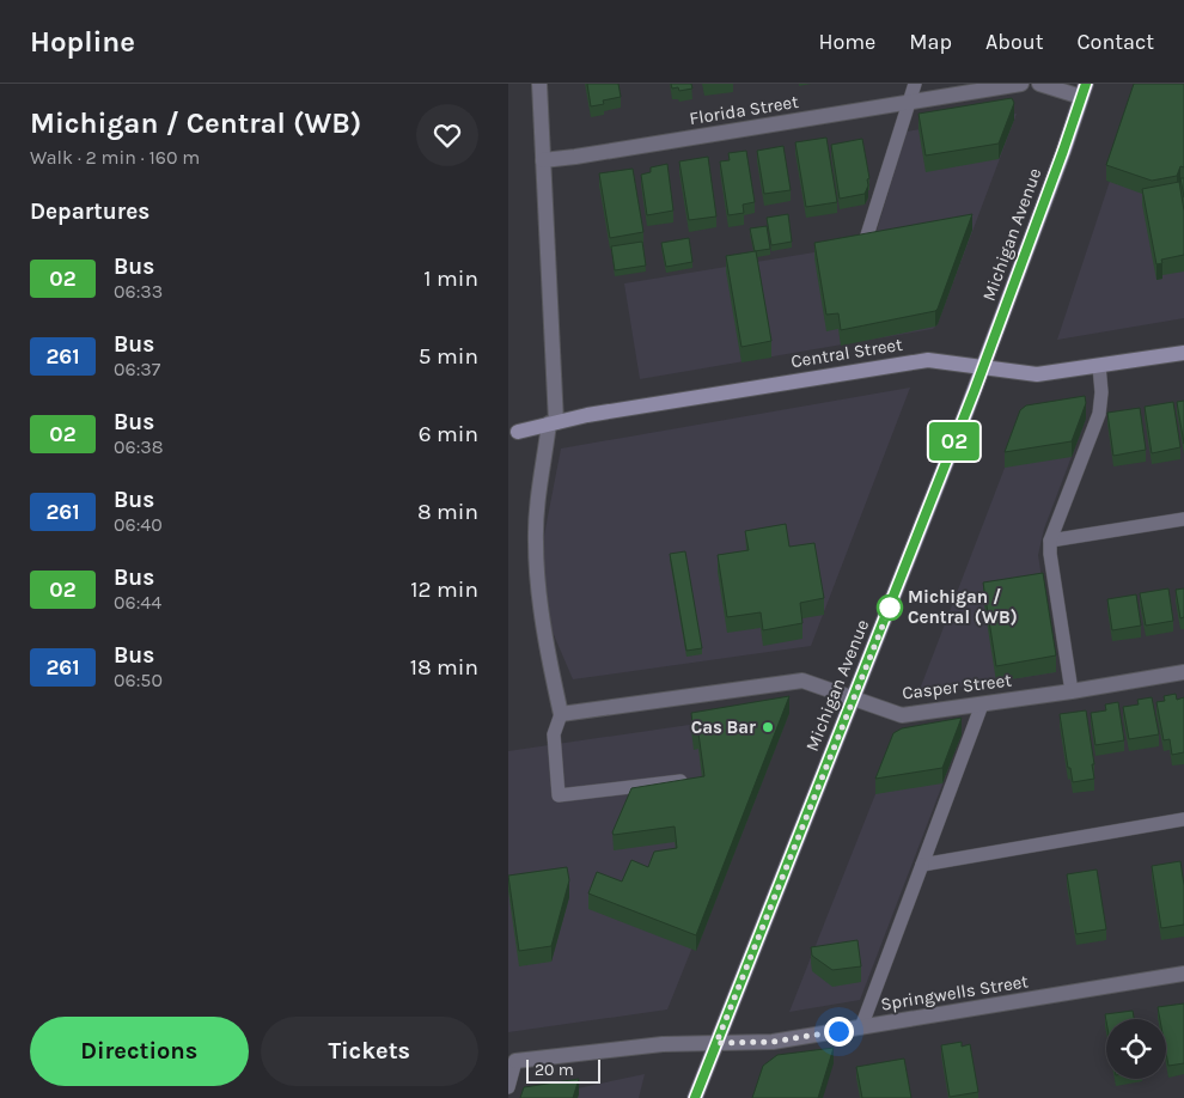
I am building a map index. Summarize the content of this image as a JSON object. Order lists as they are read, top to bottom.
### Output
{
  "streets": {
    "main road": ["Michigan Avenue"],
    "street": [
      "Florida Street",
      "Central Street",
      "Casper Street",
      "Springwells Street"
    ]
  },
  "crossings": [
    ["Michigan Avenue", "Central Street"],
    ["Michigan Avenue", "Casper Street"],
    ["Michigan Avenue", "Springwells Street"]
  ],
  "places": ["Michigan / Central (WB)", "Cas Bar"],
  "lines": ["bus line 02"],
  "scale_bar": "20 m",
  "page": {
    "header": "Hopline",
    "nav": [
      "Home",
      "Map",
      "About",
      "Contact"
    ],
    "heading": [
      ["Michigan / Central (WB)", "Walk · 2 min · 160 m"],
      "Departures"
    ],
    "on_map": "02",
    "list": [
      {
        "mark": "02",
        "name": "Bus",
        "note": "06:33",
        "value": "1 min"
      },
      {
        "mark": "261",
        "name": "Bus",
        "note": "06:37",
        "value": "5 min"
      },
      {
        "mark": "02",
        "name": "Bus",
        "note": "06:38",
        "value": "6 min"
      },
      {
        "mark": "261",
        "name": "Bus",
        "note": "06:40",
        "value": "8 min"
      },
      {
        "mark": "02",
        "name": "Bus",
        "note": "06:44",
        "value": "12 min"
      },
      {
        "mark": "261",
        "name": "Bus",
        "note": "06:50",
        "value": "18 min"
      }
    ],
    "buttons": ["Directions", "Tickets"],
    "scale": "20 m"
  }
}
